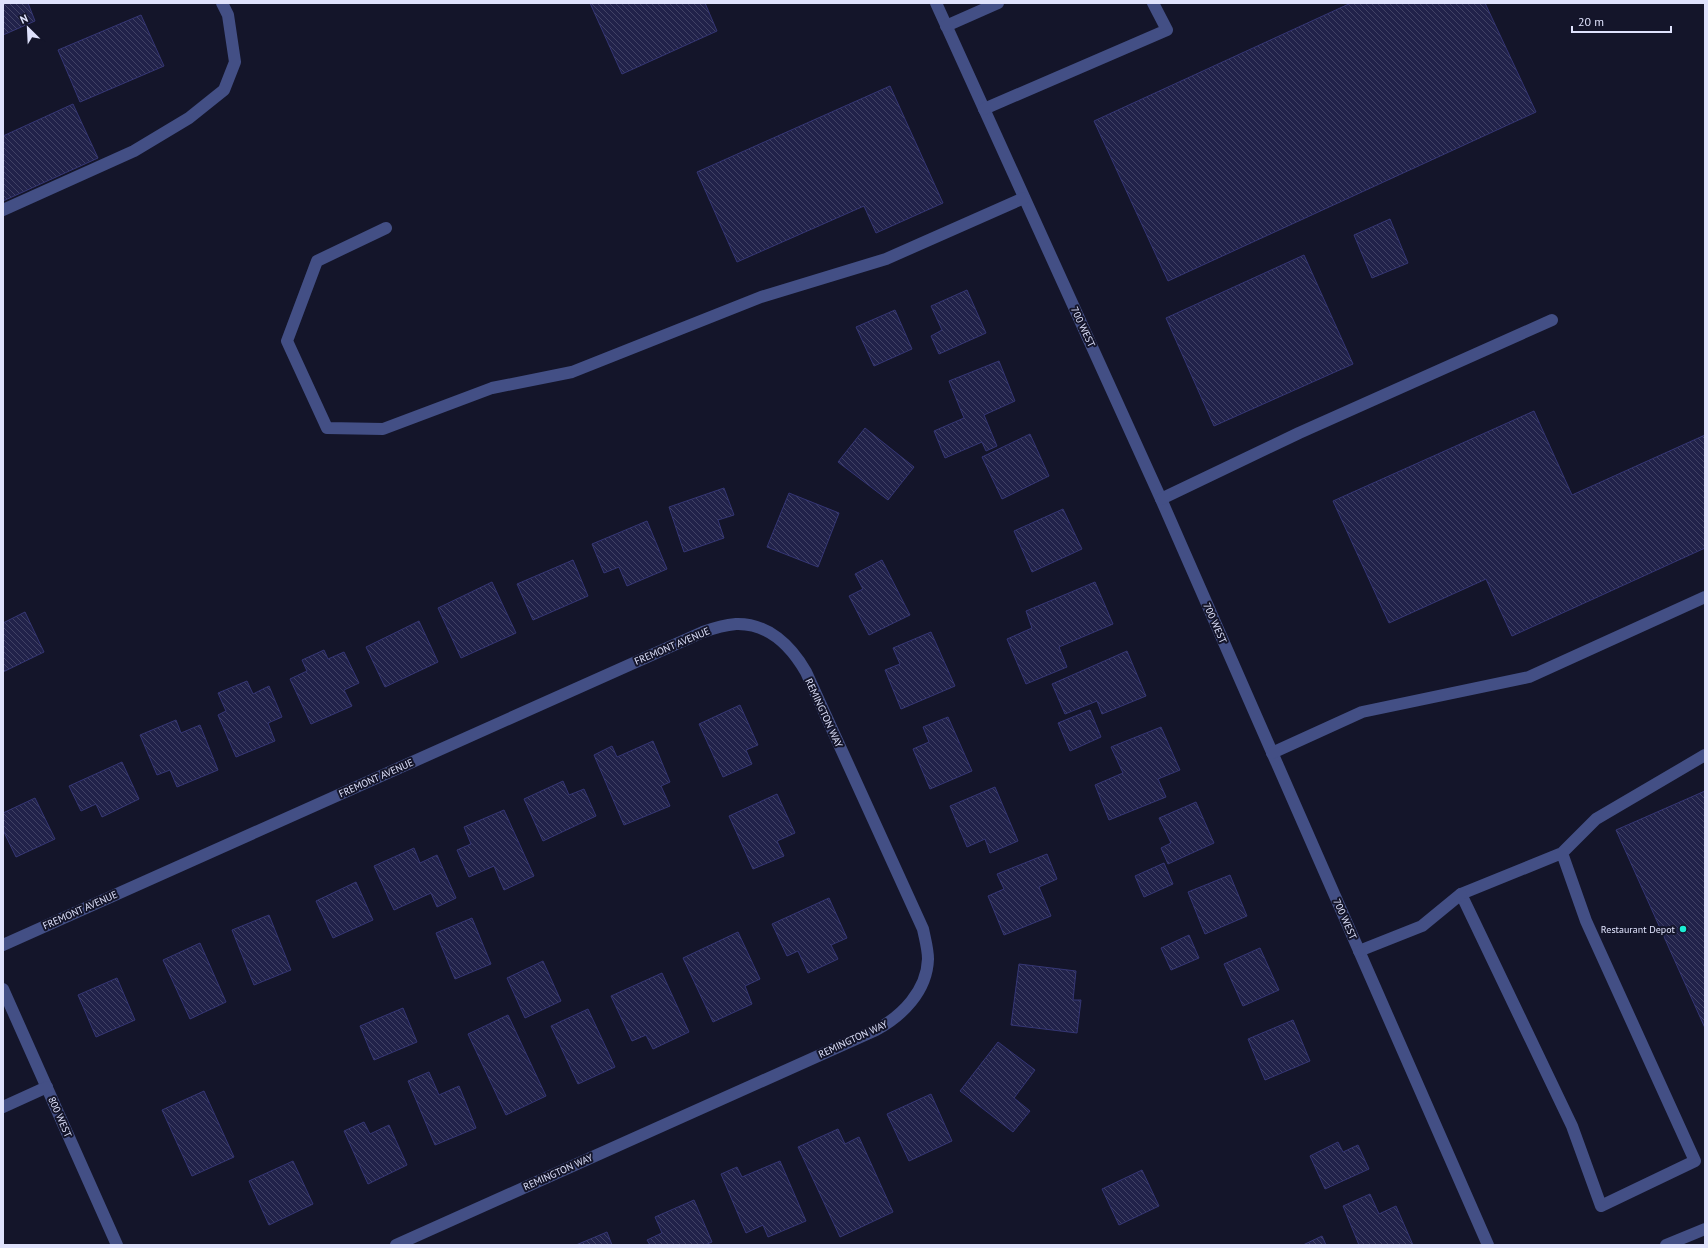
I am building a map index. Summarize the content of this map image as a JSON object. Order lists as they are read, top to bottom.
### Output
{
  "streets": {
    "street": [
      "700 WEST",
      "FREMONT AVENUE",
      "REMINGTON WAY",
      "800 WEST"
    ]
  },
  "crossings": [
    ["FREMONT AVENUE", "REMINGTON WAY"]
  ],
  "places": ["Restaurant Depot"],
  "scale_bar": "20 m",
  "north": "top left"
}
